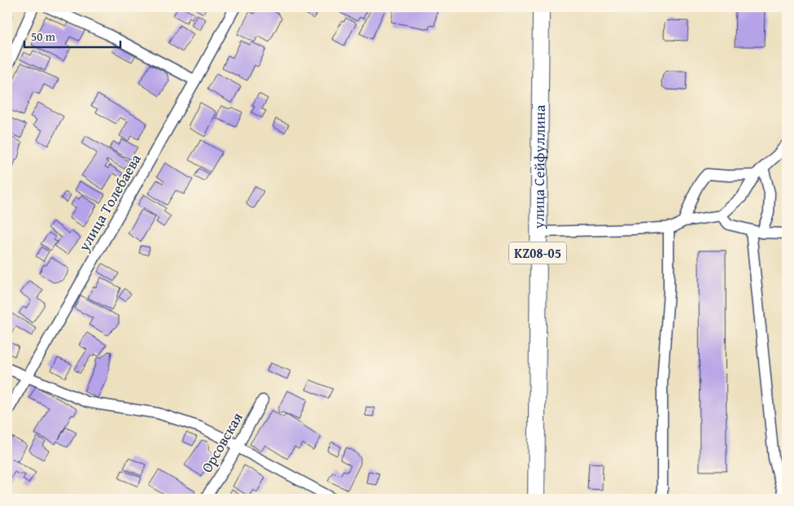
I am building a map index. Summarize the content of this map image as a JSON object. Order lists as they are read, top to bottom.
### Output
{
  "streets": {
    "main road": ["улица Сейфуллина", "KZ08-05"],
    "street": ["улица Толебаева", "Орсовская"]
  },
  "scale_bar": "50 m"
}
